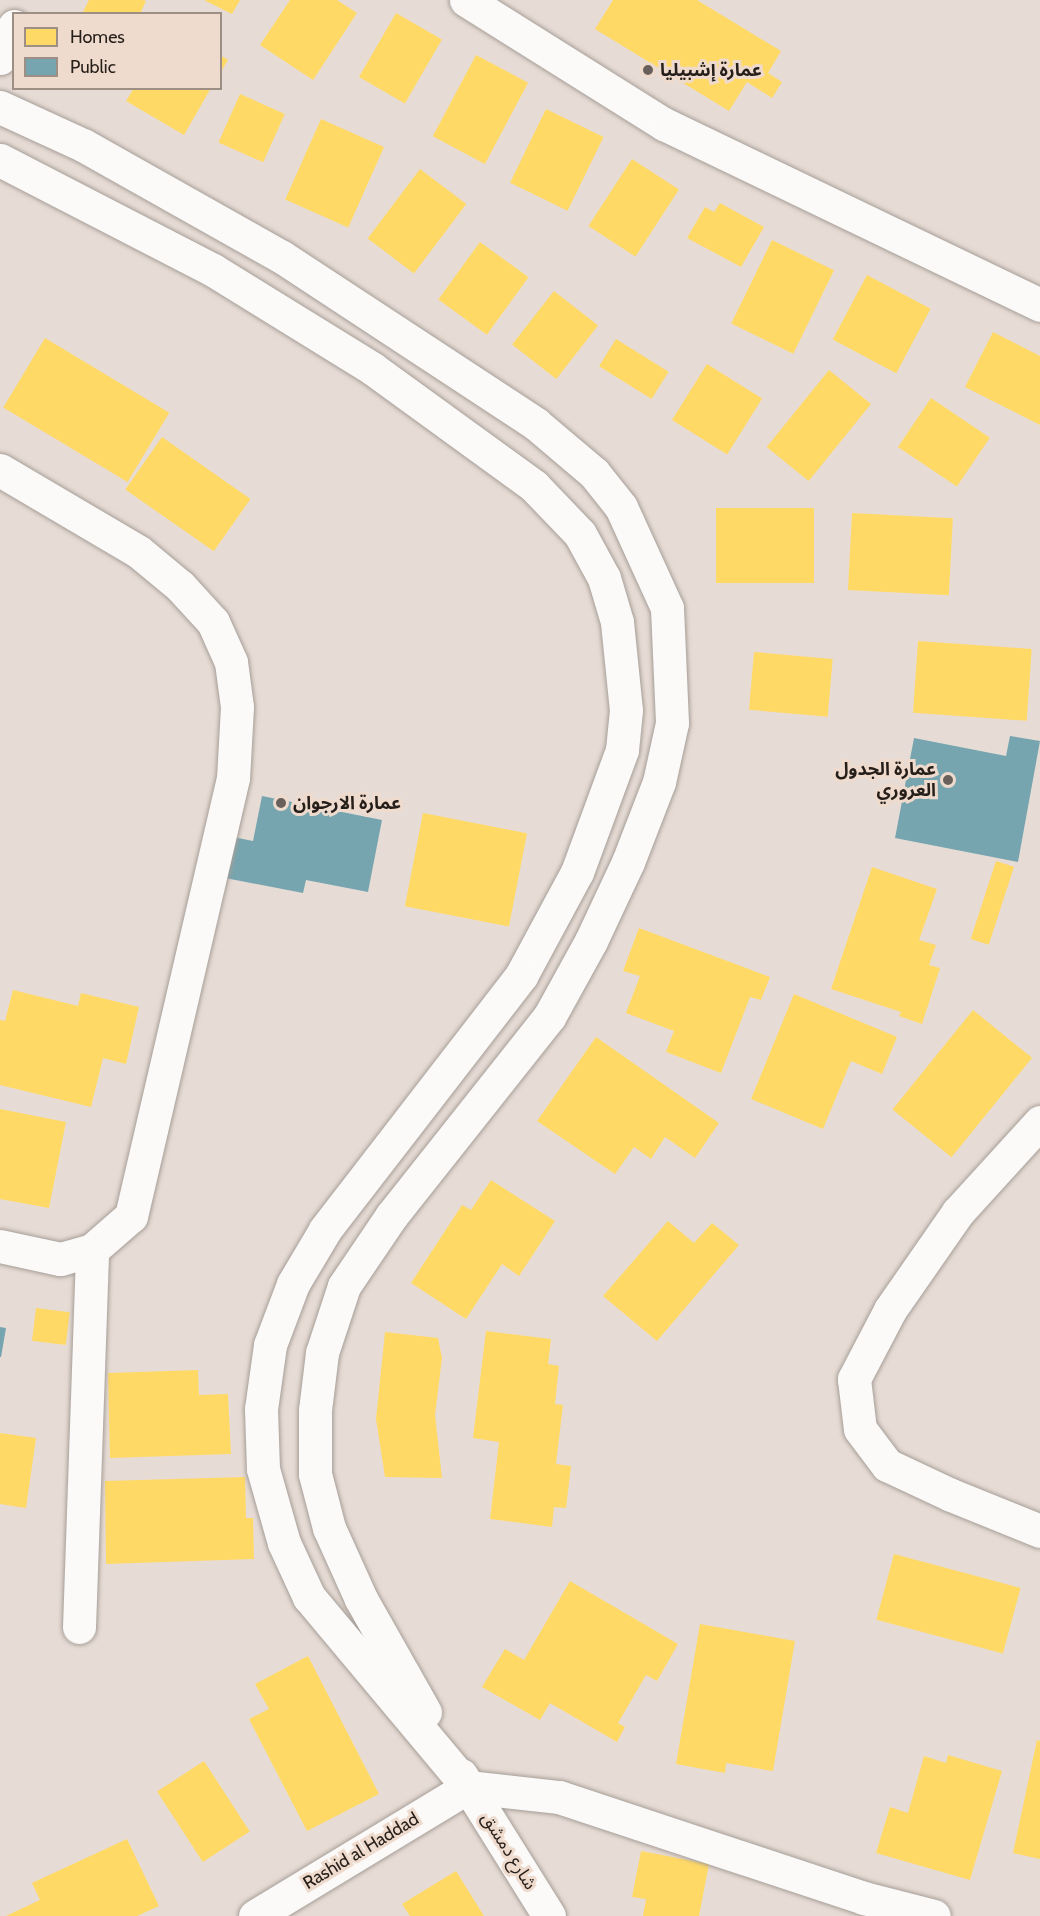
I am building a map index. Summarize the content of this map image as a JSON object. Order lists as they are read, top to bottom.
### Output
{
  "streets": {
    "street": ["Rashid al Haddad", "شارع دمشق"]
  },
  "crossings": [
    ["Rashid al Haddad", "شارع دمشق"]
  ],
  "places": ["عمارة إشبيليا", "عمارة الجدول العروري", "عمارة الارجوان"],
  "legend": ["Homes", "Public"]
}
